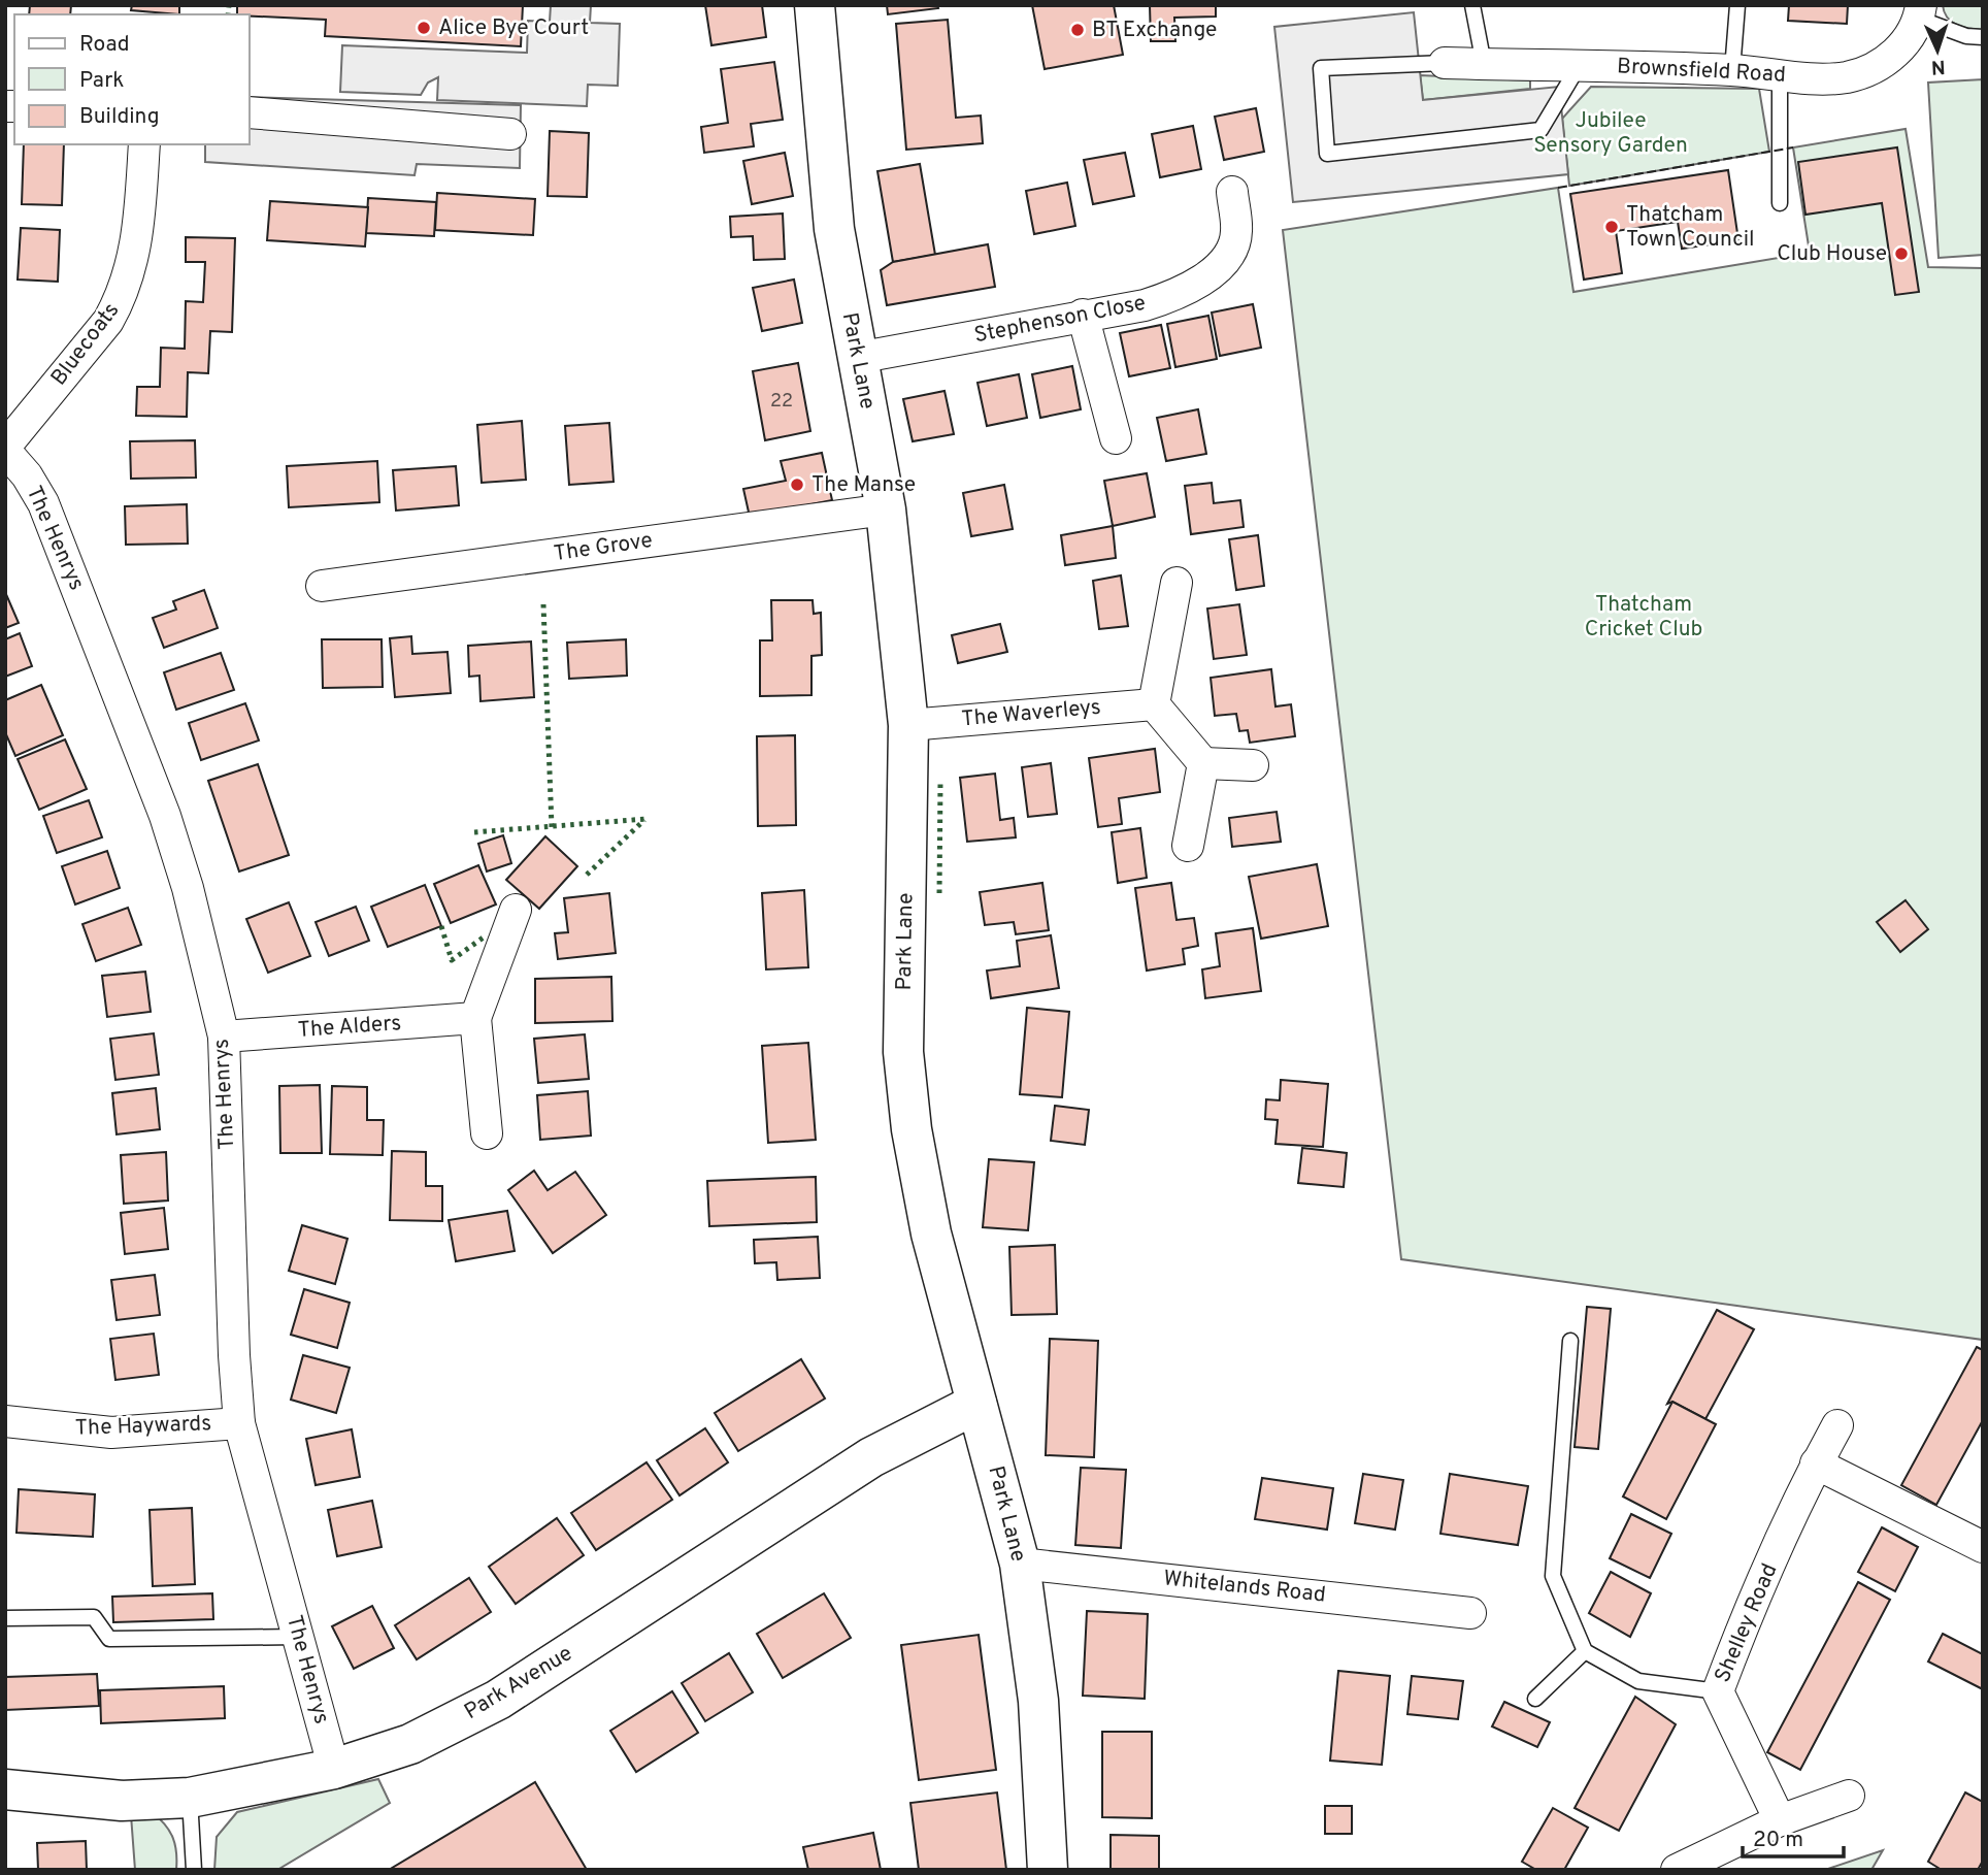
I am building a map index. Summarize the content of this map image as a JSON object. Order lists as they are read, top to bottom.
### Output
{
  "streets": {
    "street": [
      "Brownsfield Road",
      "Stephenson Close",
      "Bluecoats",
      "Park Lane",
      "The Henrys",
      "The Grove",
      "The Waverleys",
      "The Alders",
      "The Haywards",
      "Whitelands Road",
      "Shelley Road",
      "Park Avenue"
    ]
  },
  "crossings": [
    ["Stephenson Close", "Park Lane"],
    ["Bluecoats", "The Henrys"],
    ["Park Lane", "The Grove"],
    ["Park Lane", "The Waverleys"],
    ["Park Lane", "Whitelands Road"],
    ["Park Lane", "Park Avenue"],
    ["The Henrys", "The Alders"],
    ["The Henrys", "The Haywards"],
    ["The Henrys", "Park Avenue"]
  ],
  "parks": ["Jubilee Sensory Garden", "Thatcham Cricket Club"],
  "places": [
    "Alice Bye Court",
    "BT Exchange",
    "Thatcham Town Council",
    "Club House",
    "The Manse"
  ],
  "house_numbers": ["22"],
  "legend": ["Road", "Park", "Building"],
  "scale_bar": "20 m",
  "north": "bottom"
}
